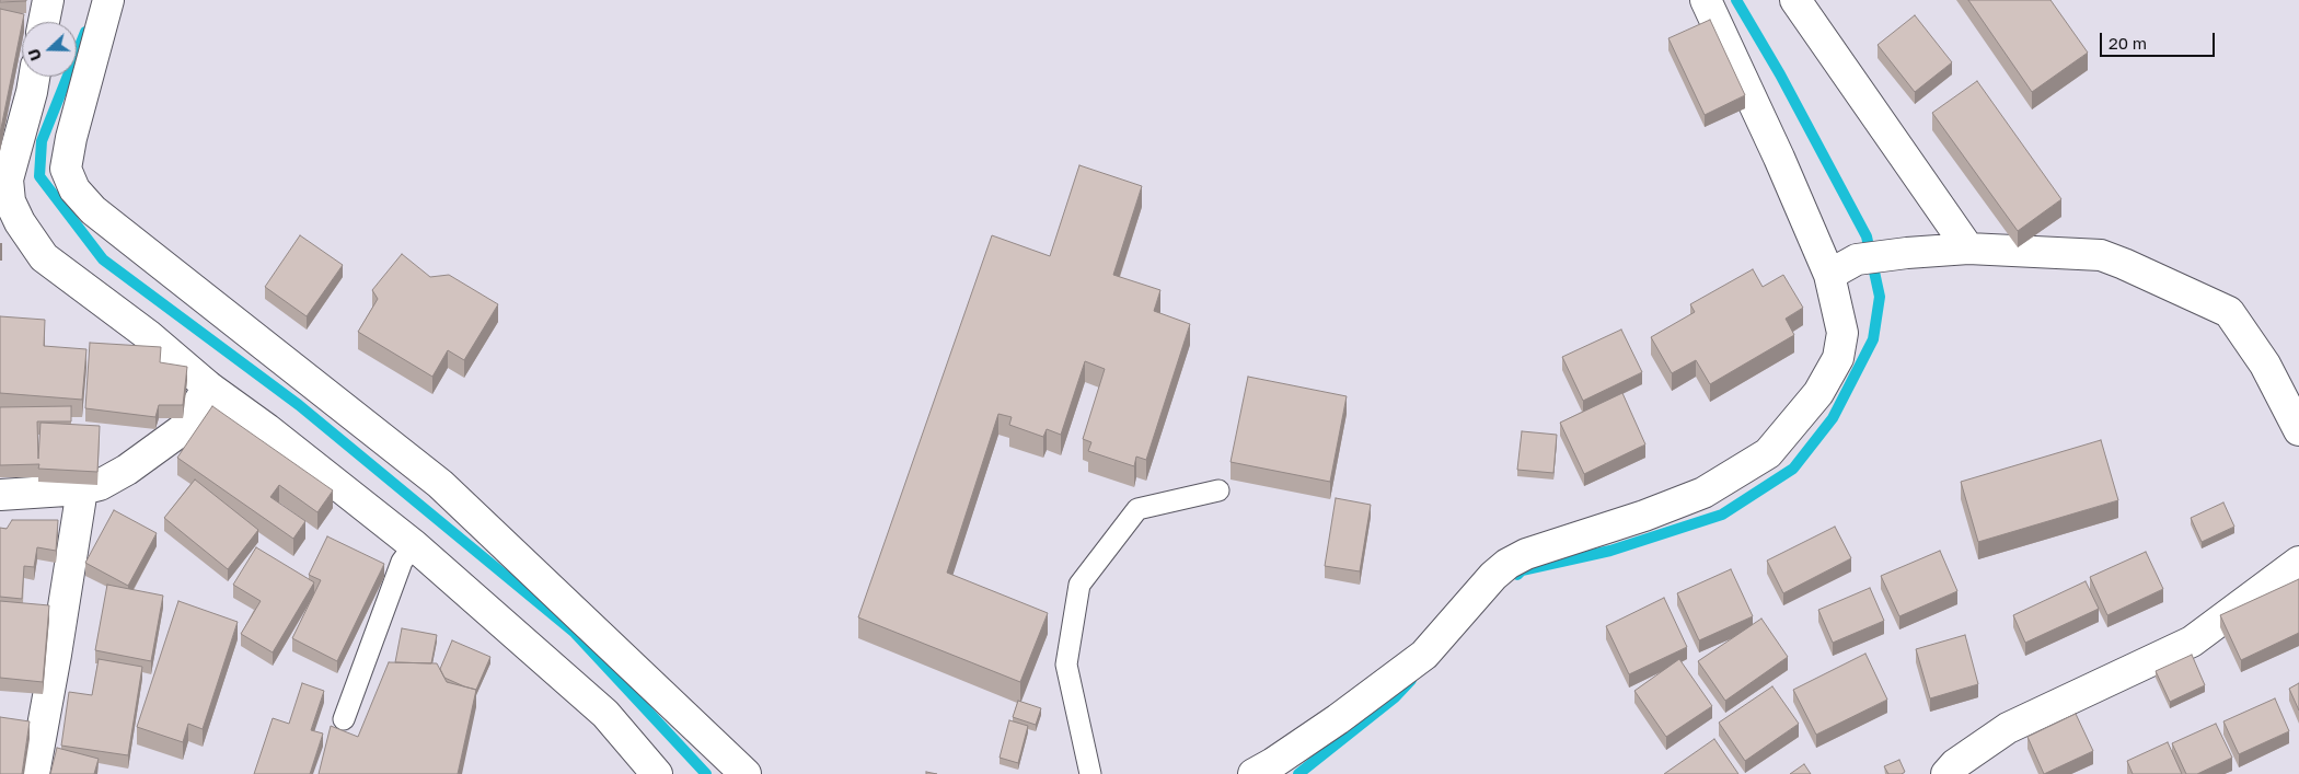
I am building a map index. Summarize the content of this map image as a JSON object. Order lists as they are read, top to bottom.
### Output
{
  "scale_bar": "20 m",
  "north": "left"
}
